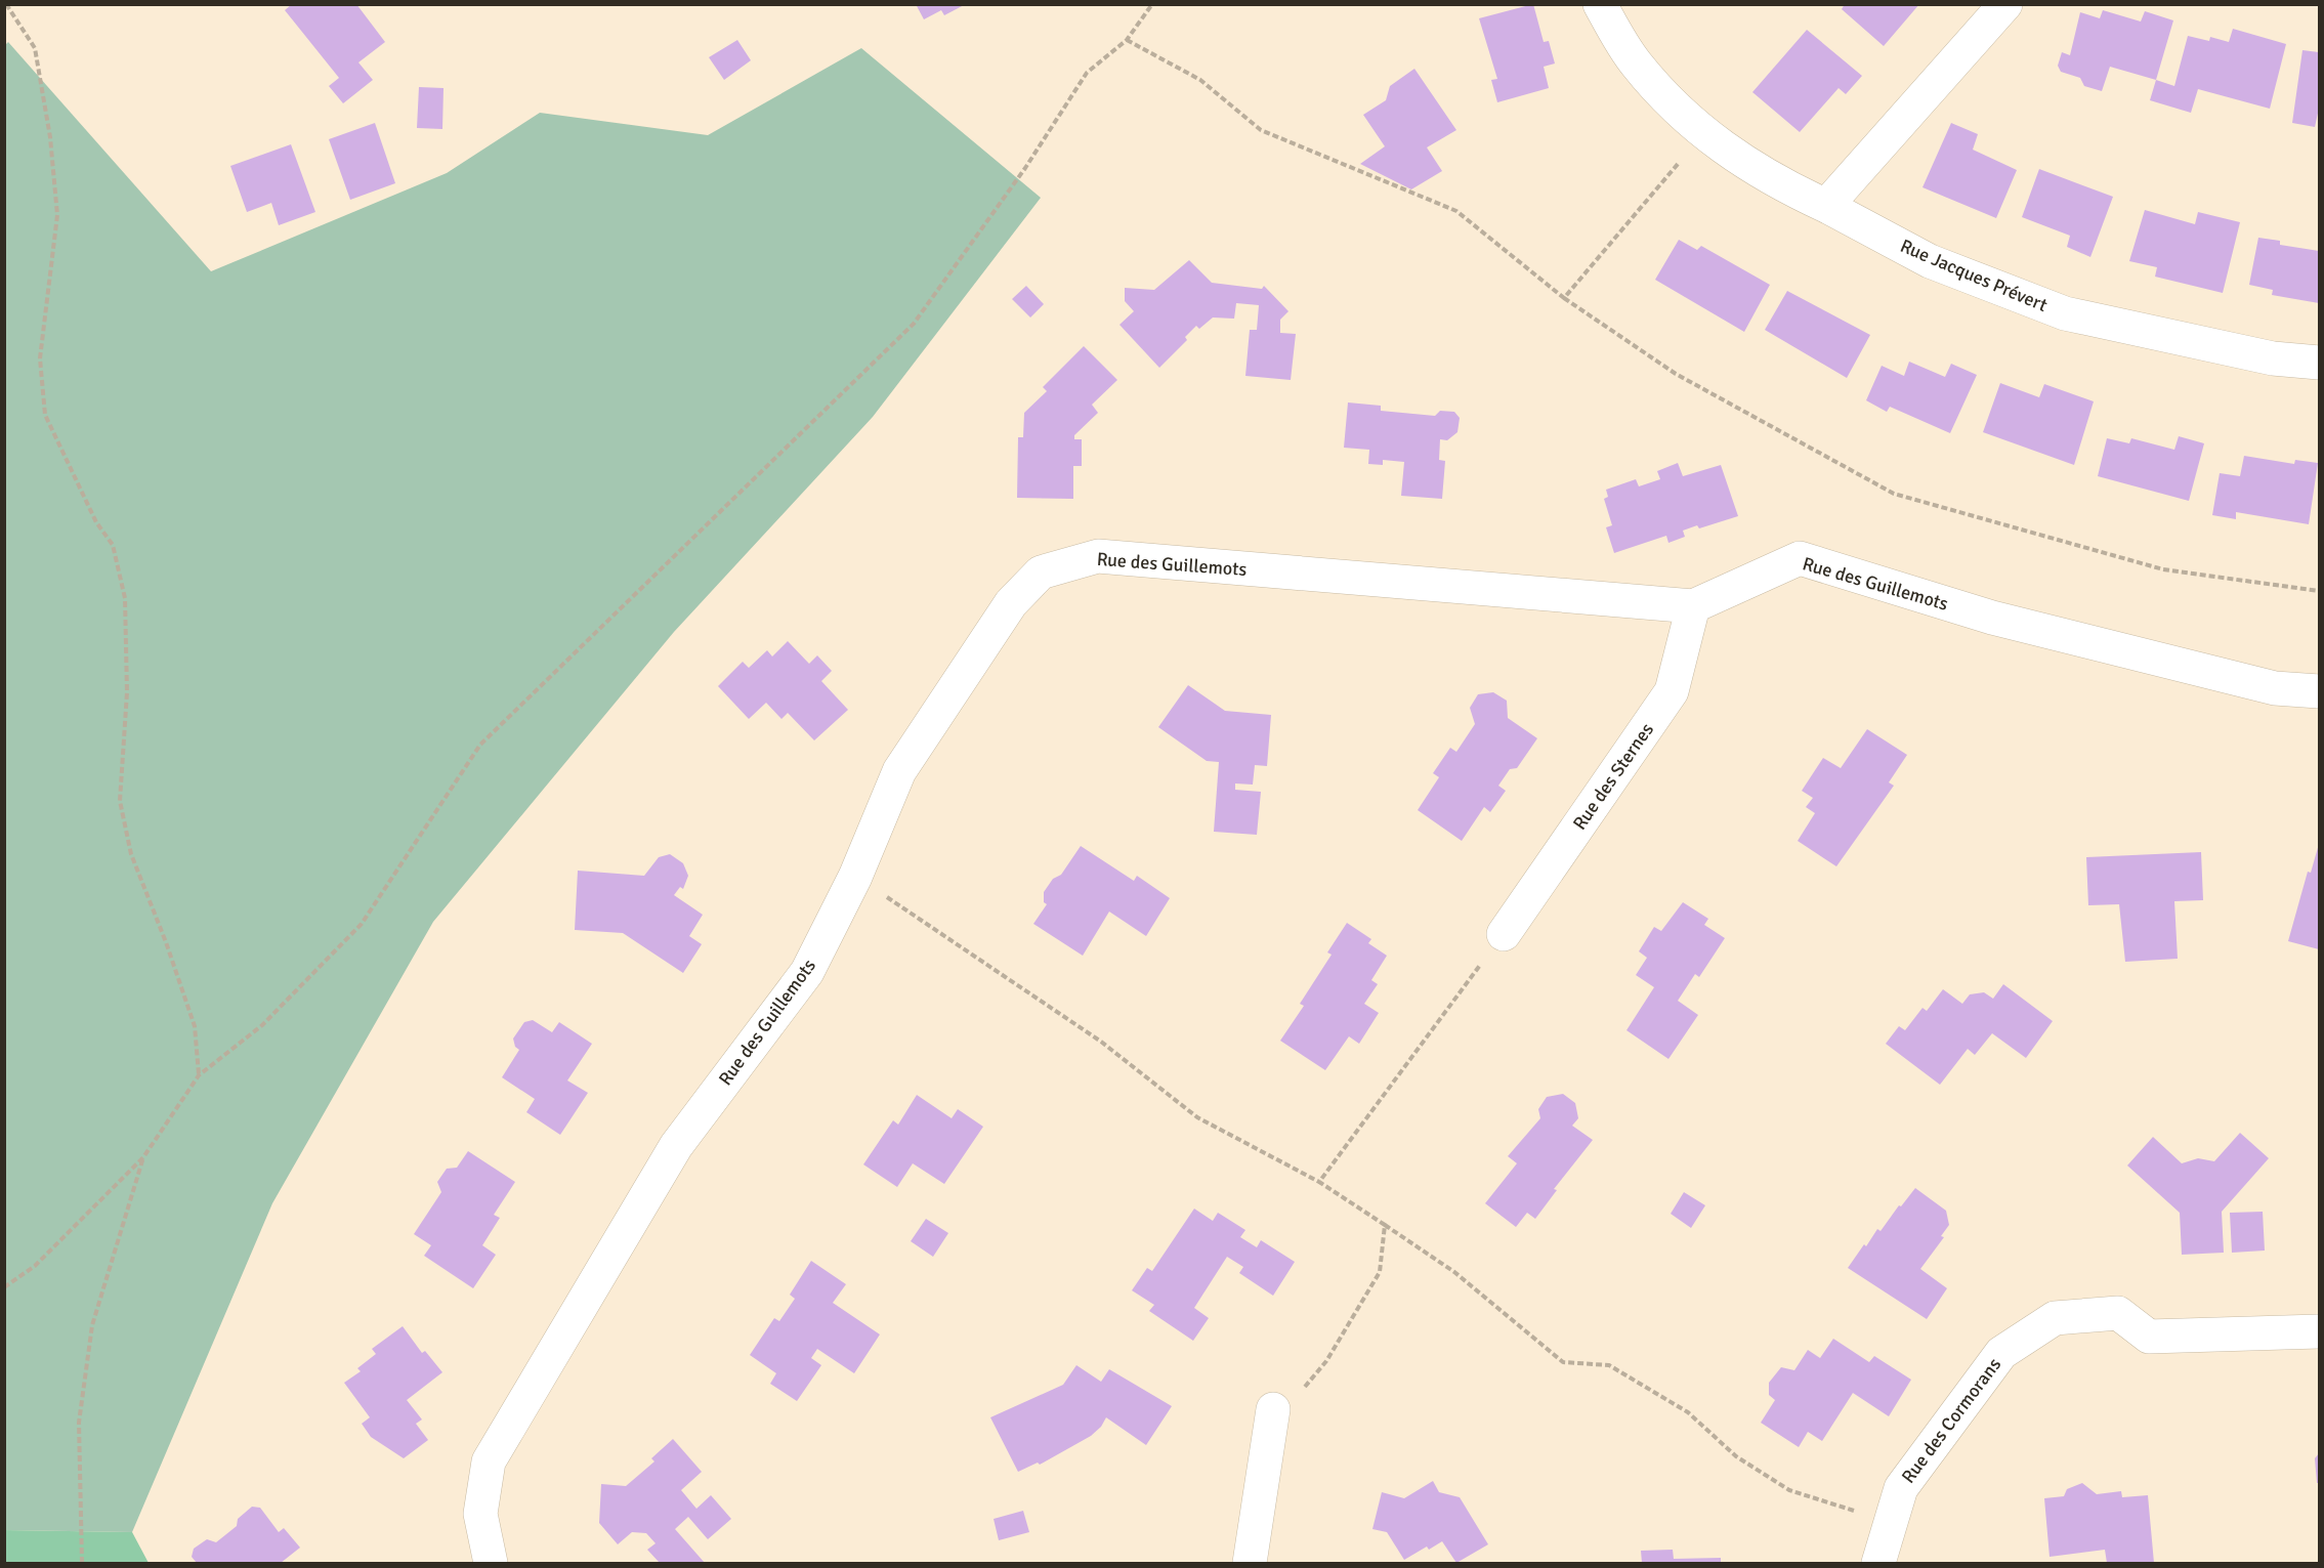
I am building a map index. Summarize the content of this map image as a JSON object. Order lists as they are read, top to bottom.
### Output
{
  "streets": {
    "street": [
      "Rue Jacques Prévert",
      "Rue des Guillemots",
      "Rue des Sternes",
      "Rue des Cormorans"
    ]
  },
  "crossings": [
    ["Rue des Guillemots", "Rue des Sternes"]
  ]
}
